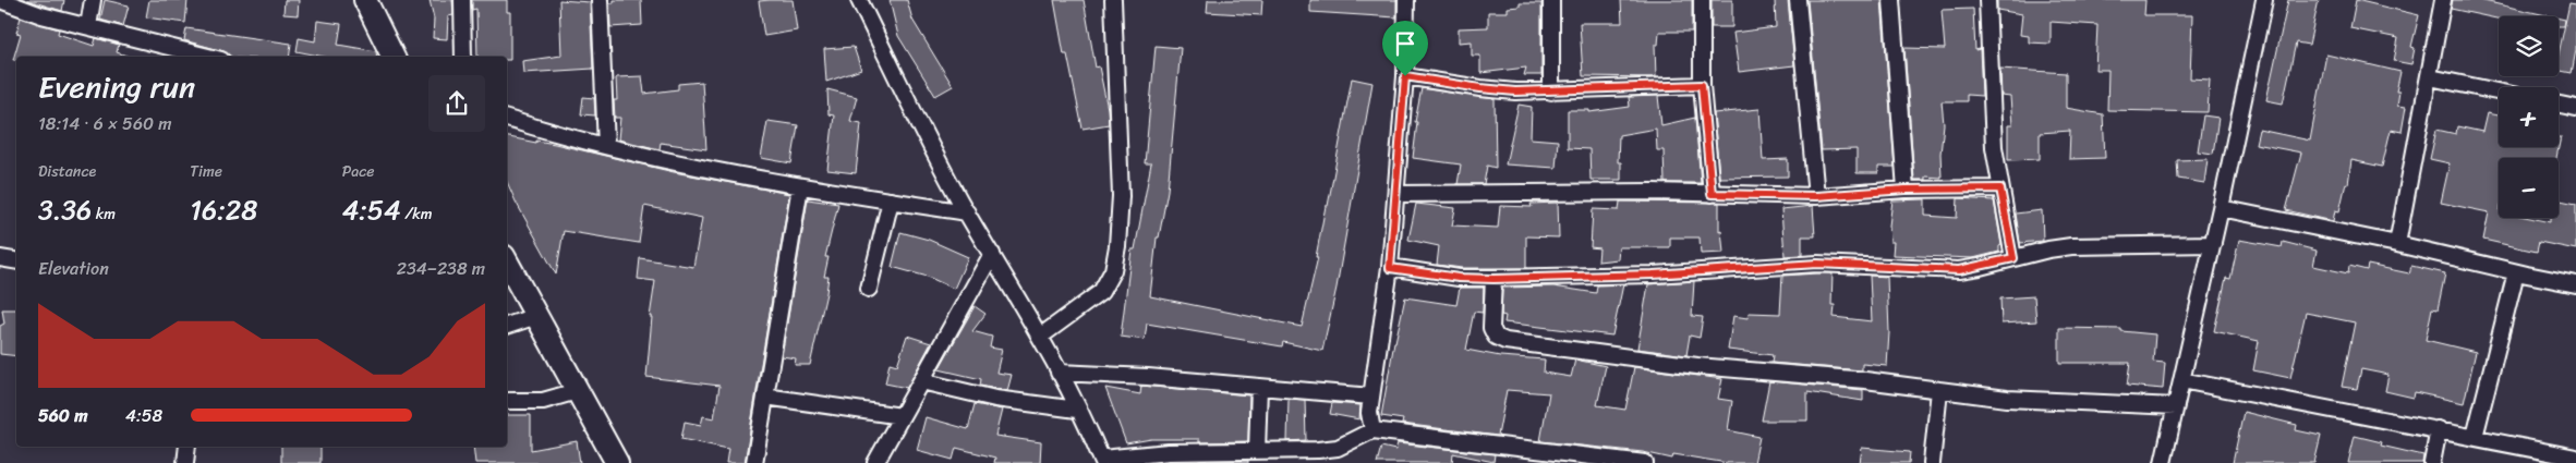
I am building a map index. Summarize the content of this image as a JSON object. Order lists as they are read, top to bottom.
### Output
{
  "page": {
    "map_buttons": ["+", "−"],
    "heading": ["Evening run", "18:14 · 6 × 560 m"],
    "stats": [
      ["Distance", "3.36 km"],
      ["Time", "16:28"],
      ["Pace", "4:54 /km"]
    ],
    "chart": ["Elevation", "234–238 m"],
    "list": [
      {
        "name": "560 m",
        "note": "4:58"
      }
    ]
  }
}
